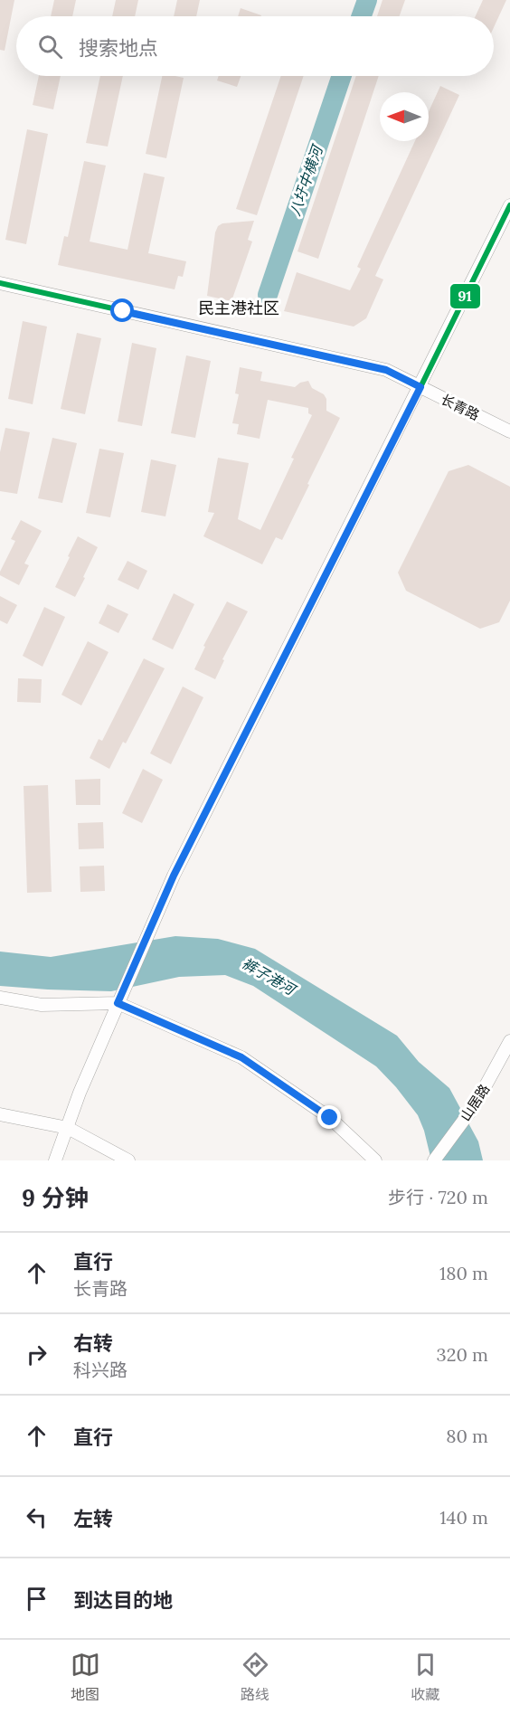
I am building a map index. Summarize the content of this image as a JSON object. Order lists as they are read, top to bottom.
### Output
{
  "streets": {
    "street": ["长青路", "山居路"]
  },
  "districts": ["民主港社区"],
  "water": ["八圩中横河", "裤子港河"],
  "lines": ["transit line 91"],
  "north": "left",
  "page": {
    "search": "搜索地点",
    "heading": ["9 分钟", "步行 · 720 m"],
    "list": [
      ["直行", "长青路", "180 m"],
      ["右转", "科兴路", "320 m"],
      ["直行", "80 m"],
      ["左转", "140 m"],
      "到达目的地"
    ],
    "nav": ["地图", "路线", "收藏"]
  }
}
